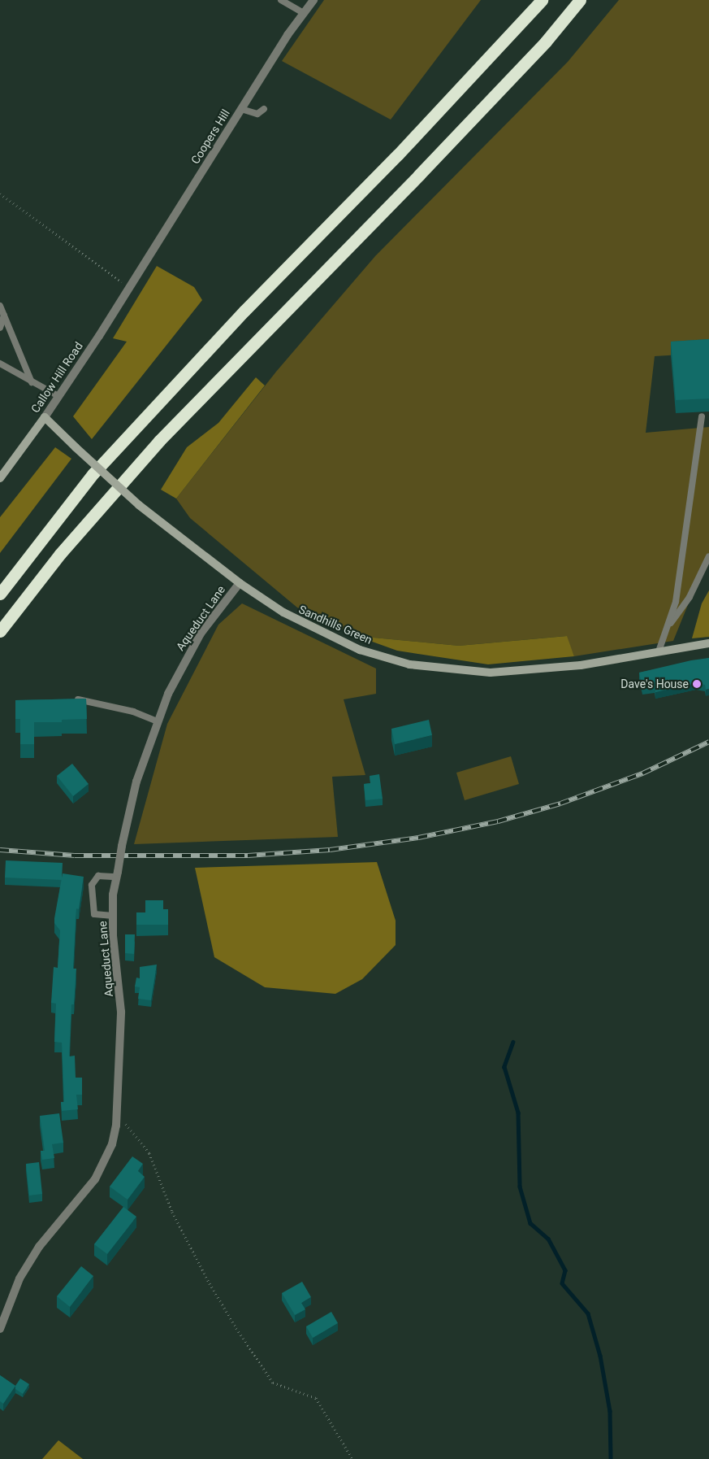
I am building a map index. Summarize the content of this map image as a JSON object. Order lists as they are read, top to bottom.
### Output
{
  "streets": {
    "street": [
      "Coopers Hill",
      "Callow Hill Road",
      "Aqueduct Lane",
      "Sandhills Green"
    ]
  },
  "crossings": [
    ["Coopers Hill", "Callow Hill Road"],
    ["Callow Hill Road", "Sandhills Green"],
    ["Aqueduct Lane", "Sandhills Green"]
  ],
  "places": ["Dave's House"]
}
